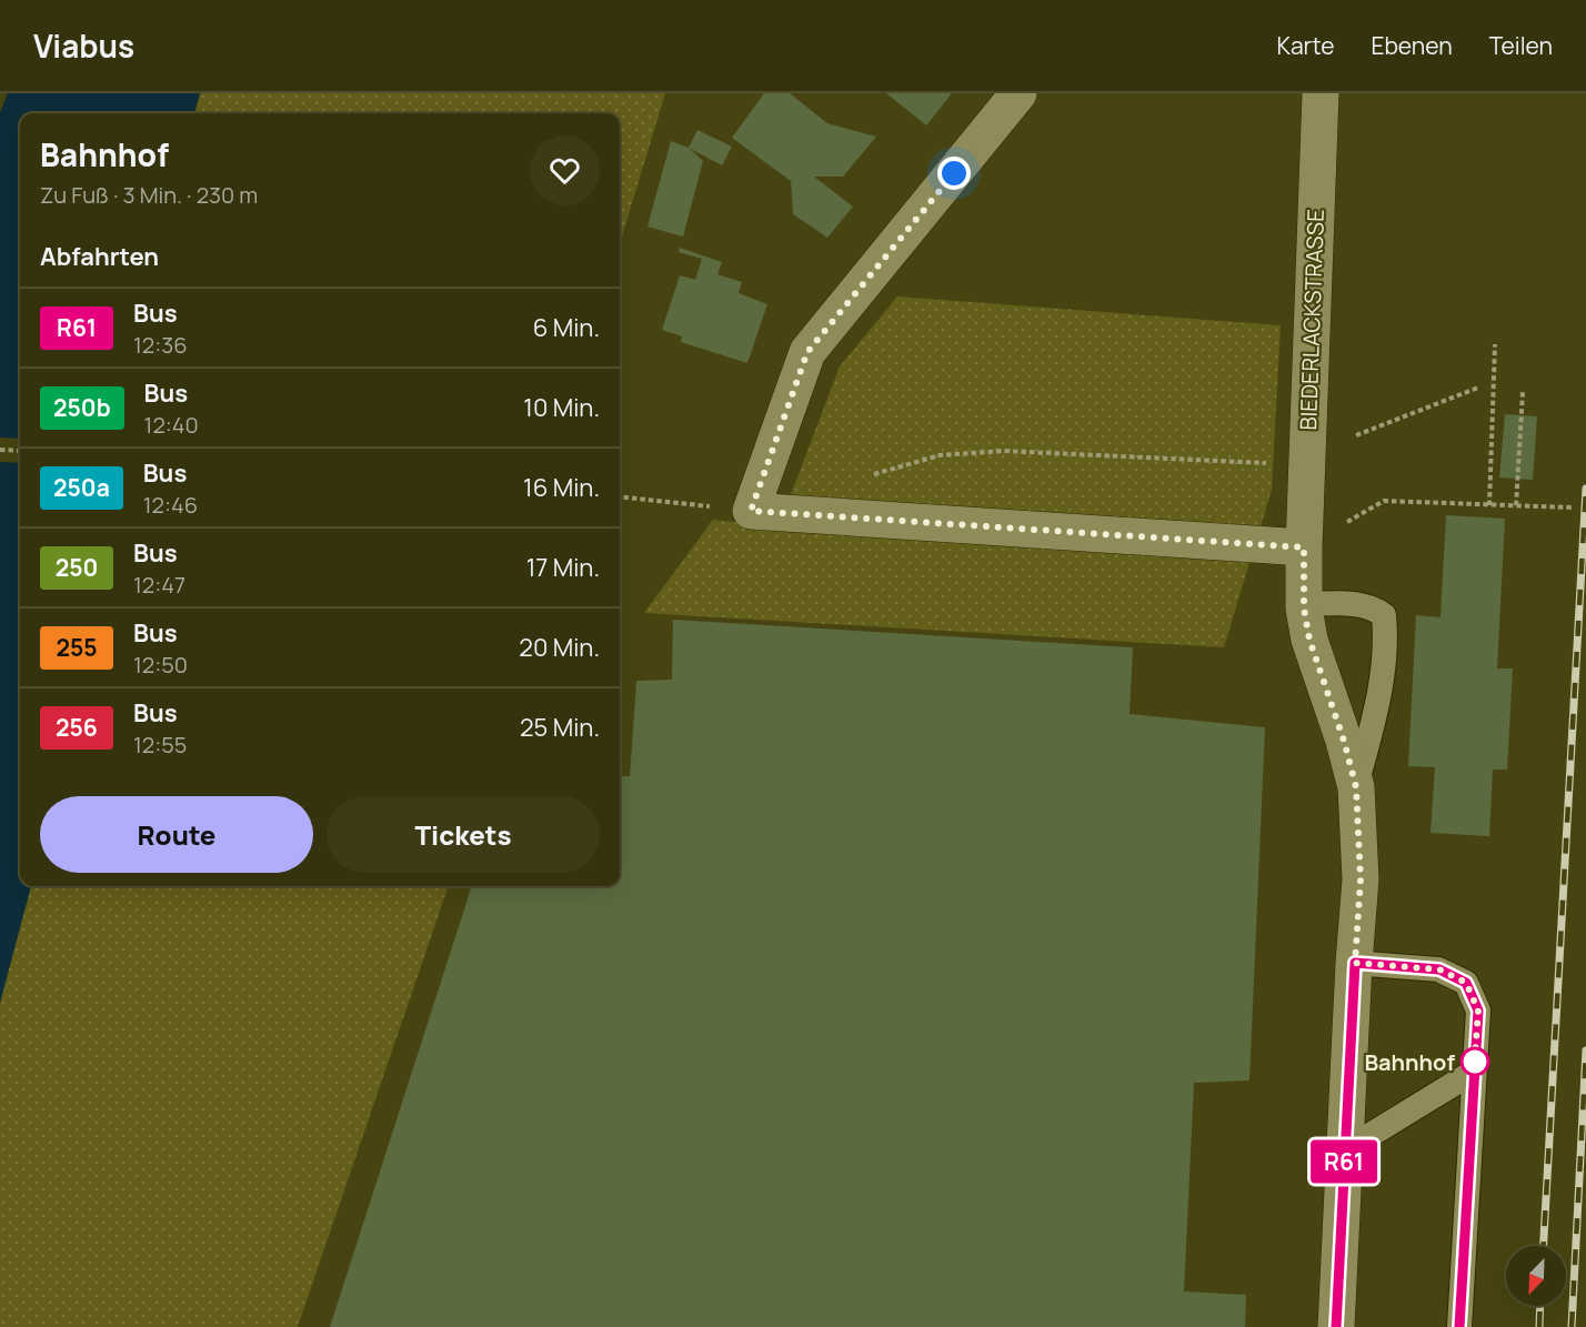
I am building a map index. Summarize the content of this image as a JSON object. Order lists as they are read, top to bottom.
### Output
{
  "streets": {
    "street": ["BIEDERLACKSTRASSE"]
  },
  "places": ["Bahnhof"],
  "lines": ["bus line R61"],
  "north": "bottom left",
  "page": {
    "header": "Viabus",
    "nav": ["Karte", "Ebenen", "Teilen"],
    "on_map": "R61",
    "heading": [
      ["Bahnhof", "Zu Fuß · 3 Min. · 230 m"],
      "Abfahrten"
    ],
    "list": [
      {
        "mark": "R61",
        "name": "Bus",
        "note": "12:36",
        "value": "6 Min."
      },
      {
        "mark": "250b",
        "name": "Bus",
        "note": "12:40",
        "value": "10 Min."
      },
      {
        "mark": "250a",
        "name": "Bus",
        "note": "12:46",
        "value": "16 Min."
      },
      {
        "mark": "250",
        "name": "Bus",
        "note": "12:47",
        "value": "17 Min."
      },
      {
        "mark": "255",
        "name": "Bus",
        "note": "12:50",
        "value": "20 Min."
      },
      {
        "mark": "256",
        "name": "Bus",
        "note": "12:55",
        "value": "25 Min."
      }
    ],
    "buttons": ["Route", "Tickets"]
  }
}
